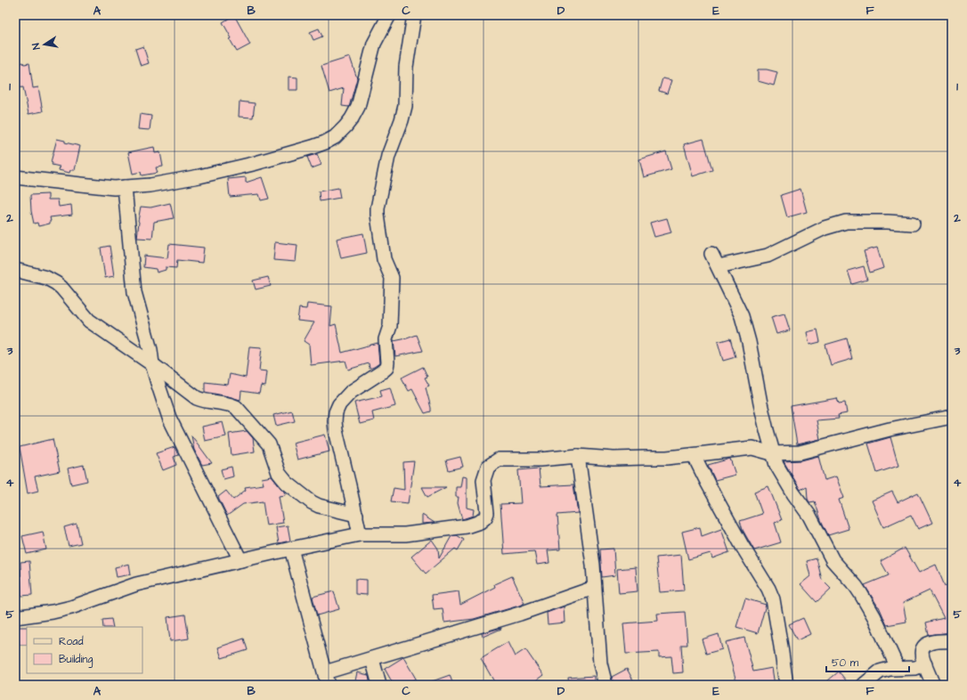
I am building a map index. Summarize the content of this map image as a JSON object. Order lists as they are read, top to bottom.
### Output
{
  "legend": ["Road", "Building"],
  "scale_bar": "50 m",
  "north": "left",
  "grid": {
    "columns": [
      "A",
      "B",
      "C",
      "D",
      "E",
      "F"
    ],
    "rows": [
      "1",
      "2",
      "3",
      "4",
      "5"
    ]
  }
}
